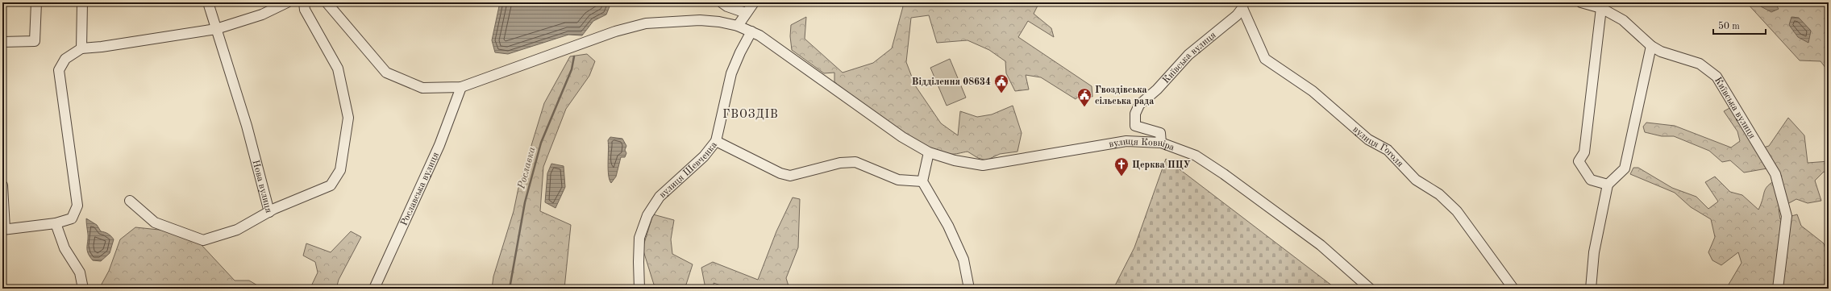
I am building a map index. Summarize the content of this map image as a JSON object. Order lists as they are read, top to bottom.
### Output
{
  "streets": {
    "street": [
      "Київська вулиця",
      "вулиця Ковніра",
      "вулиця Гоголя",
      "вулиця Шевченка",
      "Нова вулиця",
      "Рославська вулиця"
    ]
  },
  "crossings": [
    ["Київська вулиця", "вулиця Ковніра"],
    ["Київська вулиця", "вулиця Гоголя"],
    ["вулиця Ковніра", "вулиця Шевченка"],
    ["вулиця Ковніра", "Рославська вулиця"]
  ],
  "districts": ["ГВОЗДІВ"],
  "water": ["Рославка"],
  "places": {
    "public building": ["Відділення 08634", "Гвоздівська сільська рада"],
    "church": ["Церква ПЦУ"]
  },
  "scale_bar": "50 m"
}
